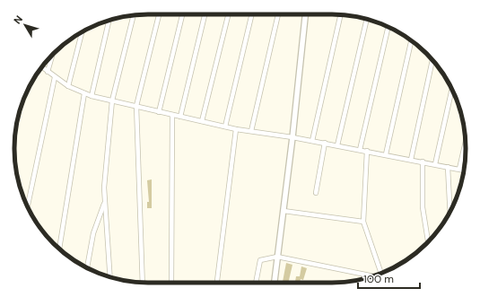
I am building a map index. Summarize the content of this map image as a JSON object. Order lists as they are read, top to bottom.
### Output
{
  "scale_bar": "100 m",
  "north": "top left"
}
